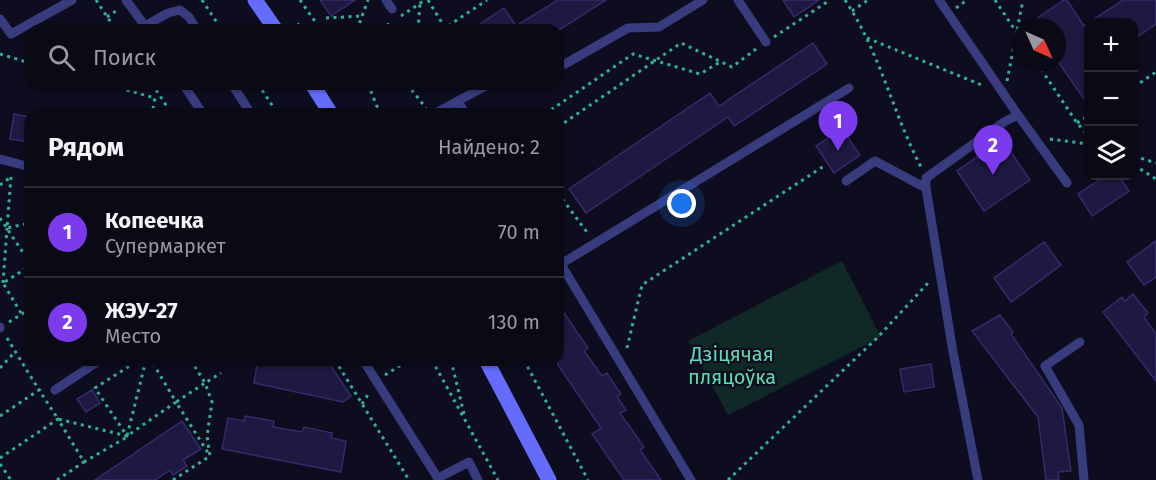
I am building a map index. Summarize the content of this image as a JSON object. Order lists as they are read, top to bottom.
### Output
{
  "parks": ["Дзіцячая пляцоўка"],
  "north": "bottom right",
  "page": {
    "map_buttons": ["+", "−"],
    "search": "Поиск",
    "pins": ["1", "2"],
    "heading": ["Рядом", "Найдено: 2"],
    "list": [
      {
        "mark": "1",
        "name": "Копеечка",
        "note": "Супермаркет",
        "value": "70 m"
      },
      {
        "mark": "2",
        "name": "ЖЭУ-27",
        "note": "Место",
        "value": "130 m"
      }
    ]
  }
}
